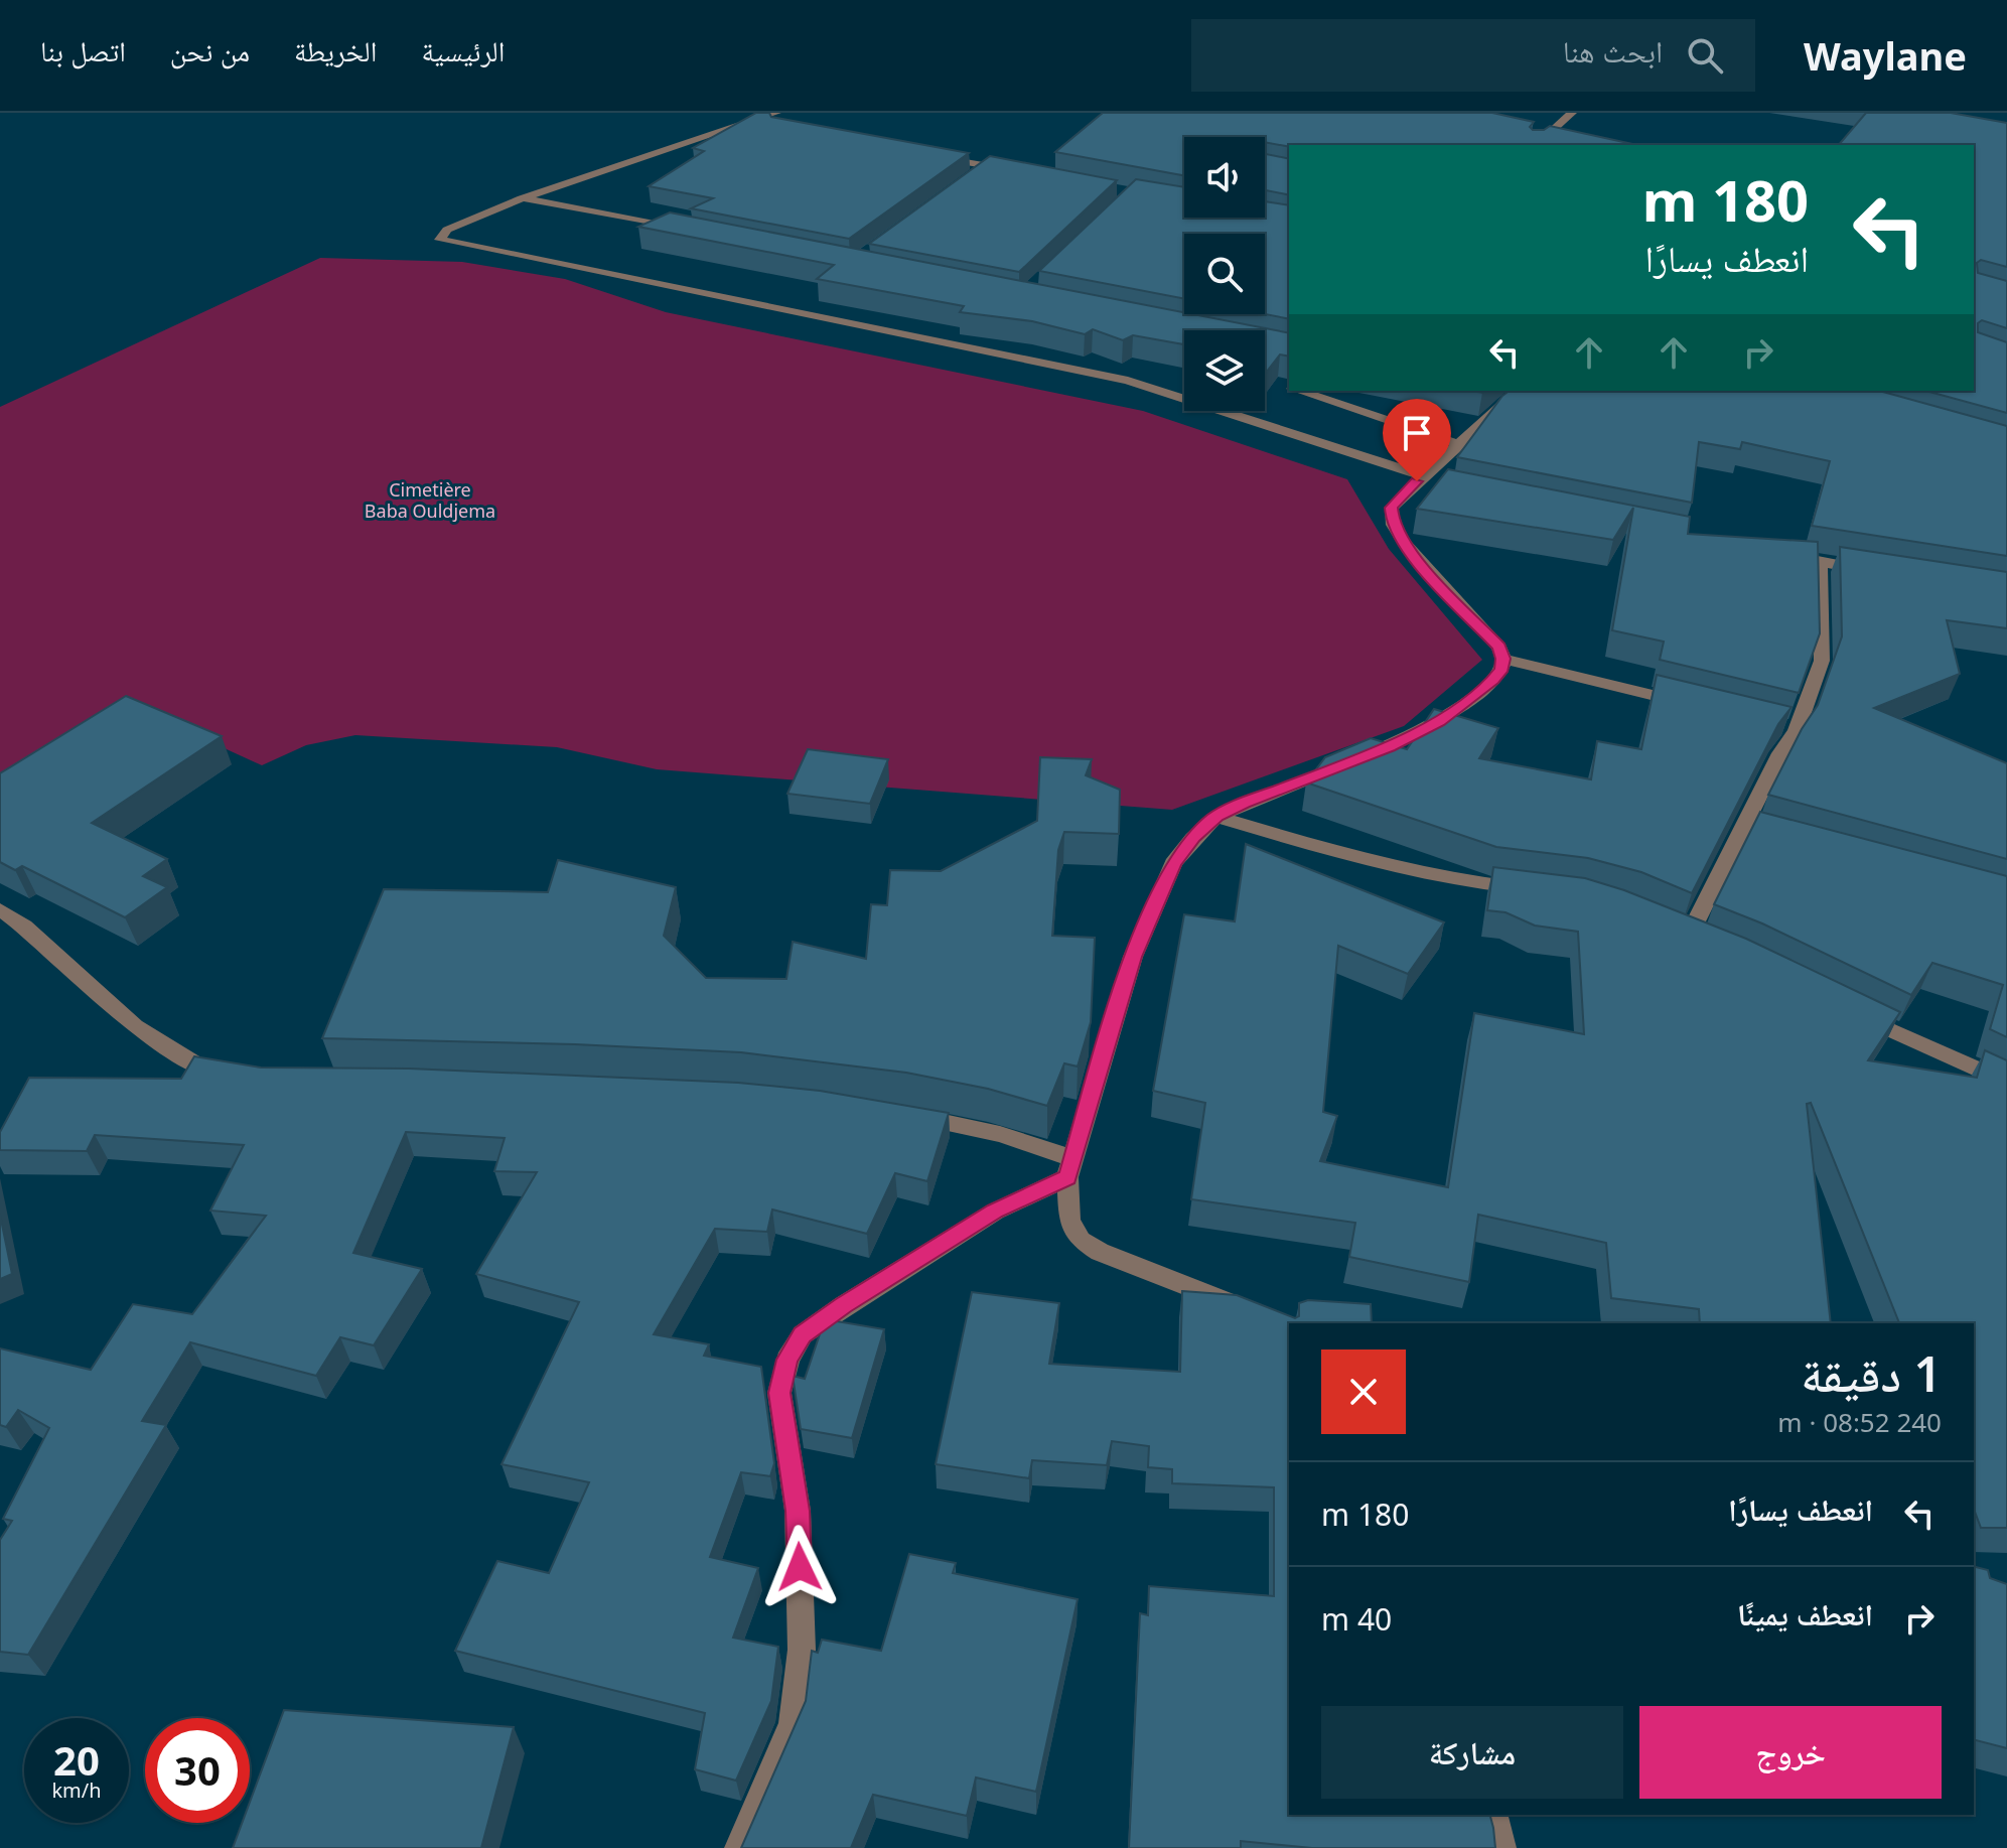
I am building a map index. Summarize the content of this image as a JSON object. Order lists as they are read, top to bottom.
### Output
{
  "parks": ["Cimetière Baba Ouldjema"],
  "page": {
    "header": "Waylane",
    "search": "ابحث هنا",
    "nav": [
      "الرئيسية",
      "الخريطة",
      "من نحن",
      "اتصل بنا"
    ],
    "turn": ["180 m", "انعطف يسارًا"],
    "heading": ["1 دقيقة", "240 m · 08:52"],
    "list": [
      {
        "name": "انعطف يسارًا",
        "value": "180 m"
      },
      {
        "name": "انعطف يمينًا",
        "value": "40 m"
      }
    ],
    "buttons": ["خروج", "مشاركة"],
    "speed": "20 km/h",
    "limit": "30"
  }
}
